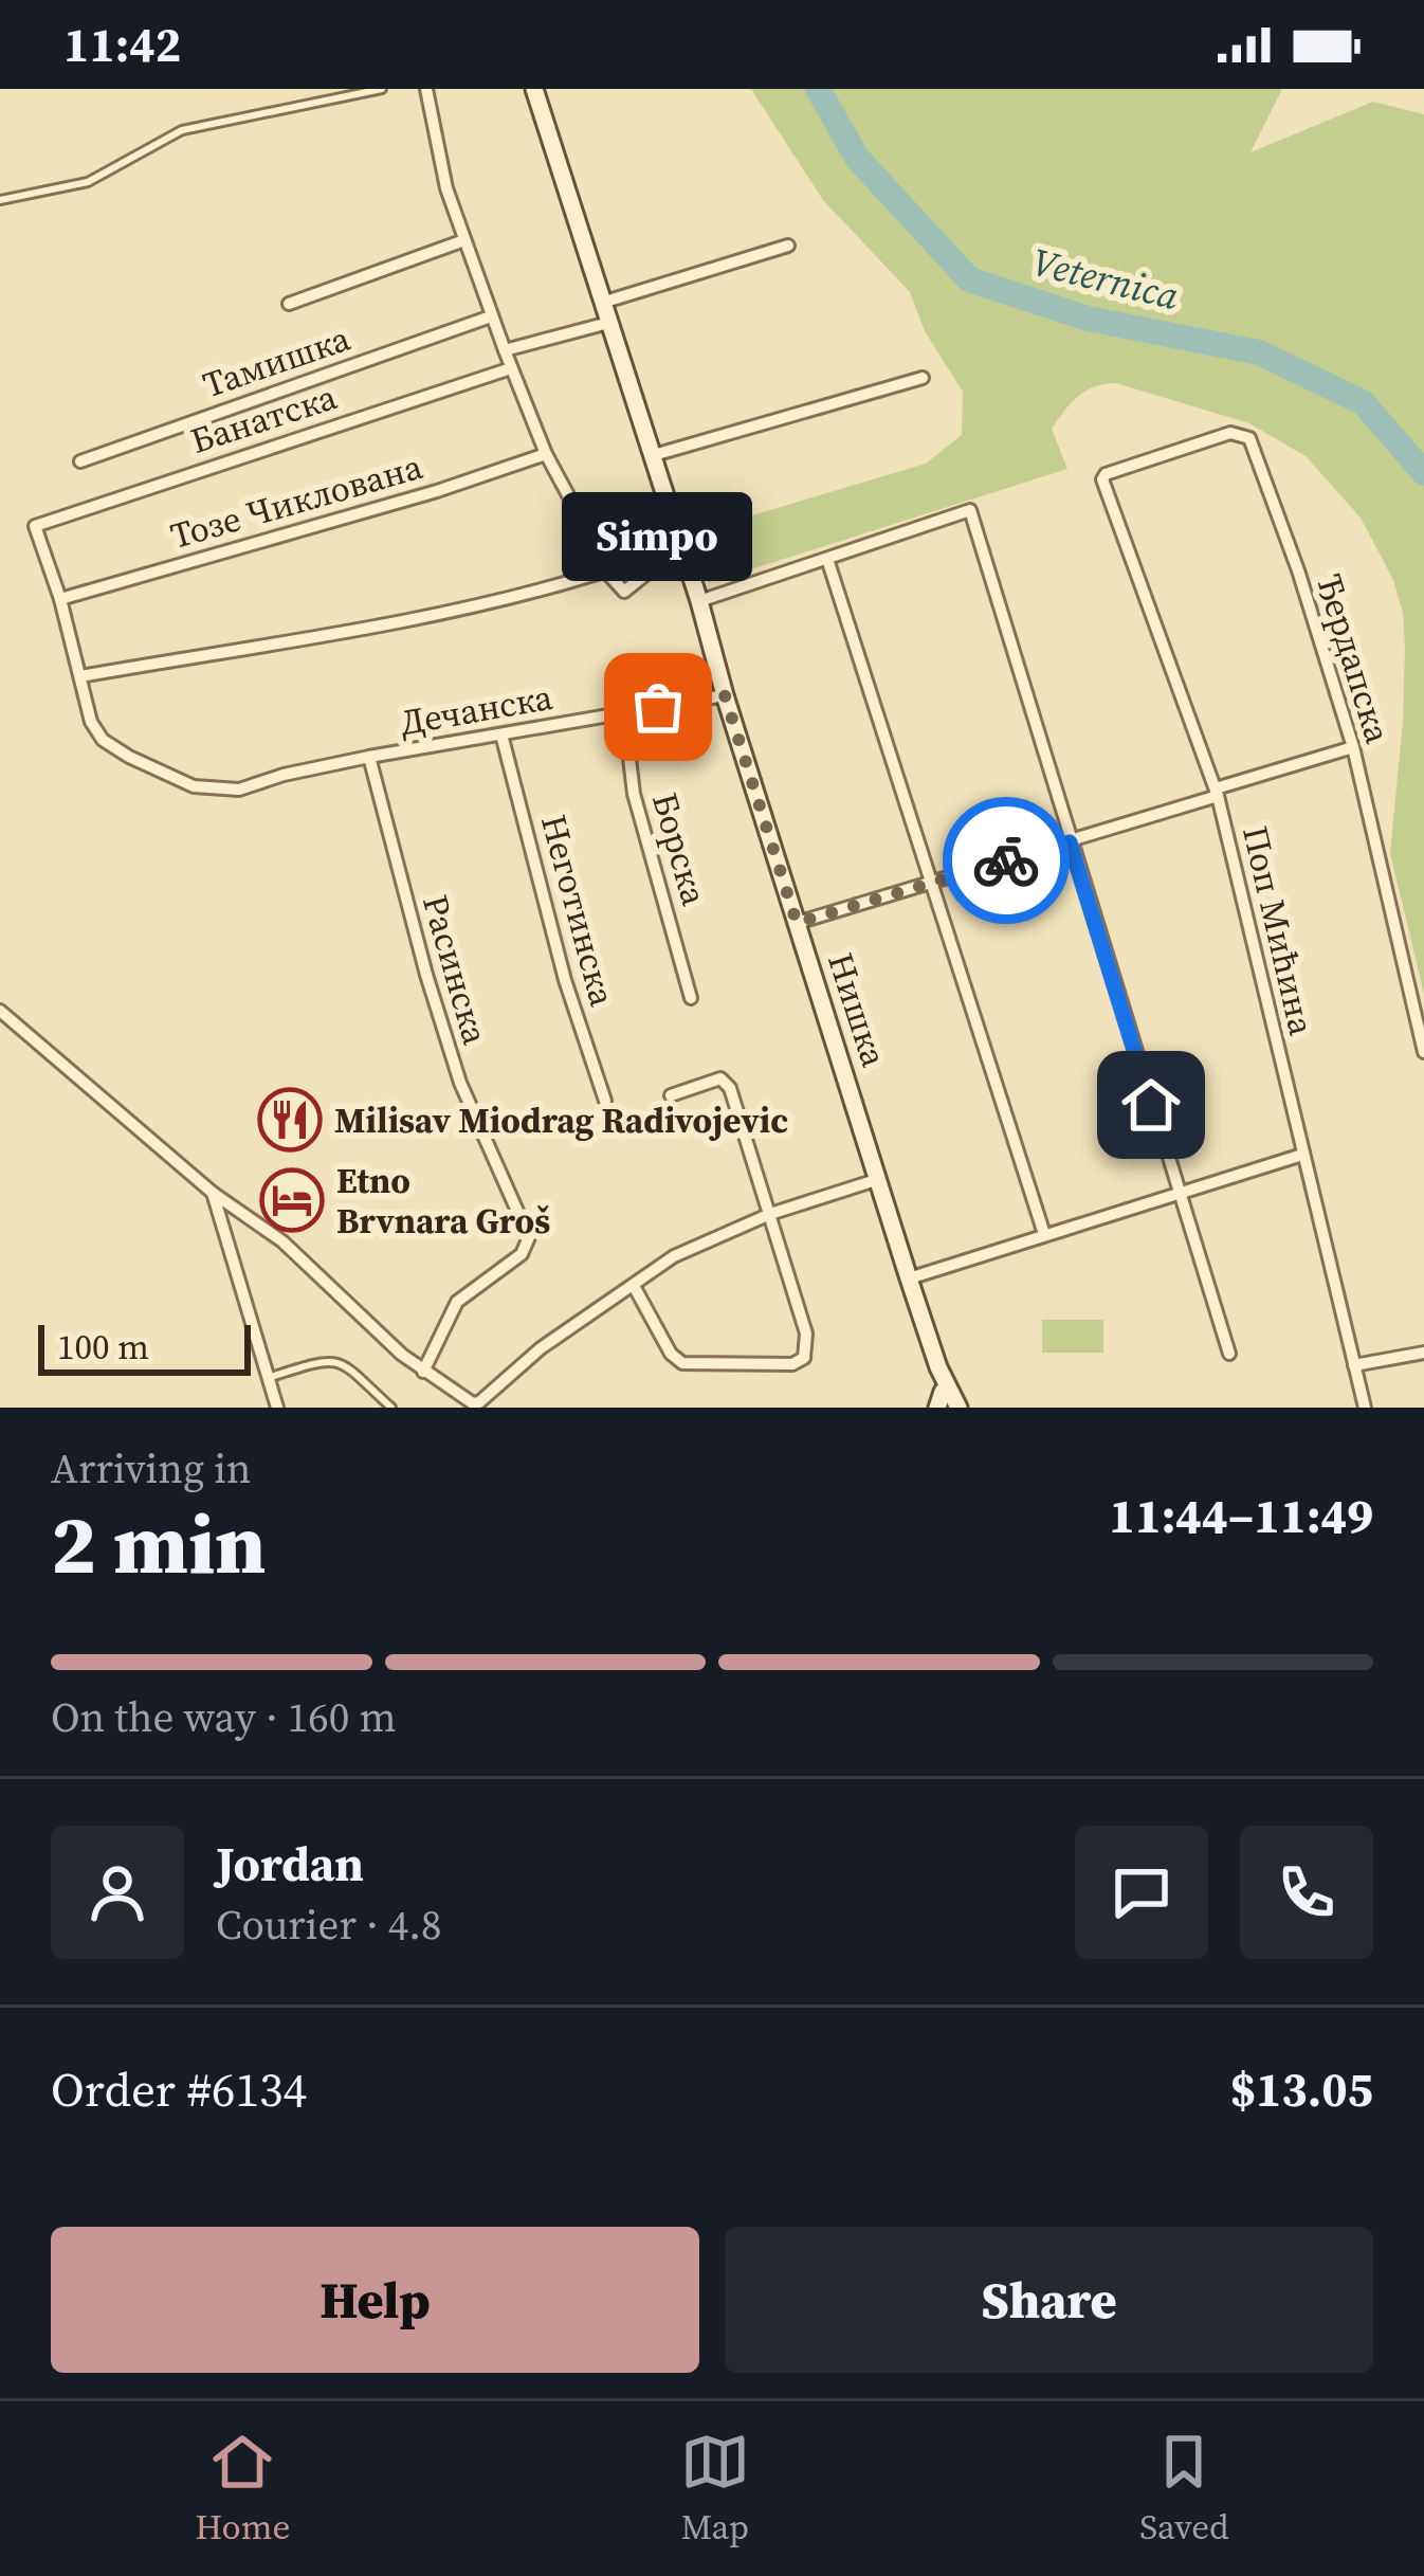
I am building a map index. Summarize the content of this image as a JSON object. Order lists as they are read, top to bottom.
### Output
{
  "streets": {
    "main road": ["Нишка"],
    "street": [
      "Тамишка",
      "Банатска",
      "Тозе Чиклована",
      "Ђердапска",
      "Дечанска",
      "Борска",
      "Неготинска",
      "Поп Мићина",
      "Расинска"
    ]
  },
  "crossings": [
    ["Банатска", "Тозе Чиклована"],
    ["Ђердапска", "Поп Мићина"],
    ["Дечанска", "Борска"],
    ["Дечанска", "Неготинска"],
    ["Дечанска", "Расинска"],
    ["Дечанска", "Нишка"]
  ],
  "water": ["Veternica"],
  "places": {
    "other": ["Simpo"],
    "restaurant": ["Milisav Miodrag Radivojevic"],
    "hotel": ["Etno Brvnara Groš"]
  },
  "scale_bar": "100 m",
  "page": {
    "status": "11:42",
    "bubble": "Simpo",
    "scale": "100 m",
    "heading": ["2 min", "Arriving in", "11:44–11:49"],
    "panel": [
      "Jordan",
      "Courier · 4.8",
      "Order #6134",
      "$13.05"
    ],
    "bar": "On the way · 160 m",
    "buttons": ["Help", "Share"],
    "tabs": ["Home", "Map", "Saved"]
  }
}
